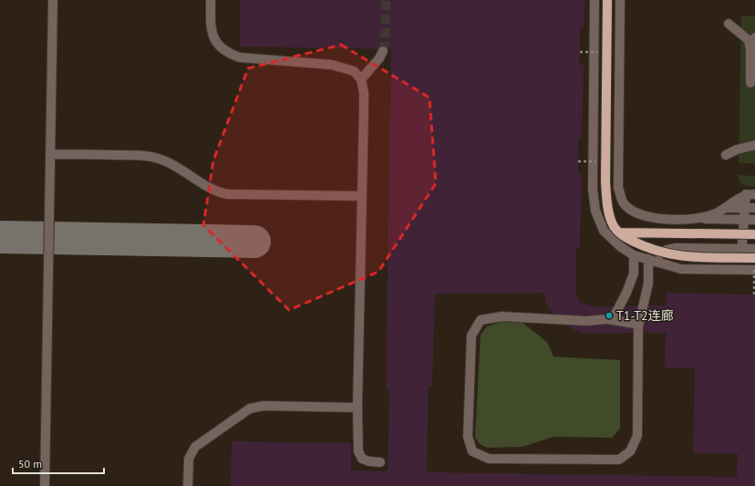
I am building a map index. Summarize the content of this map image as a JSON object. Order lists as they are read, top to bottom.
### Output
{
  "places": ["T1-T2连廊"],
  "scale_bar": "50 m"
}
